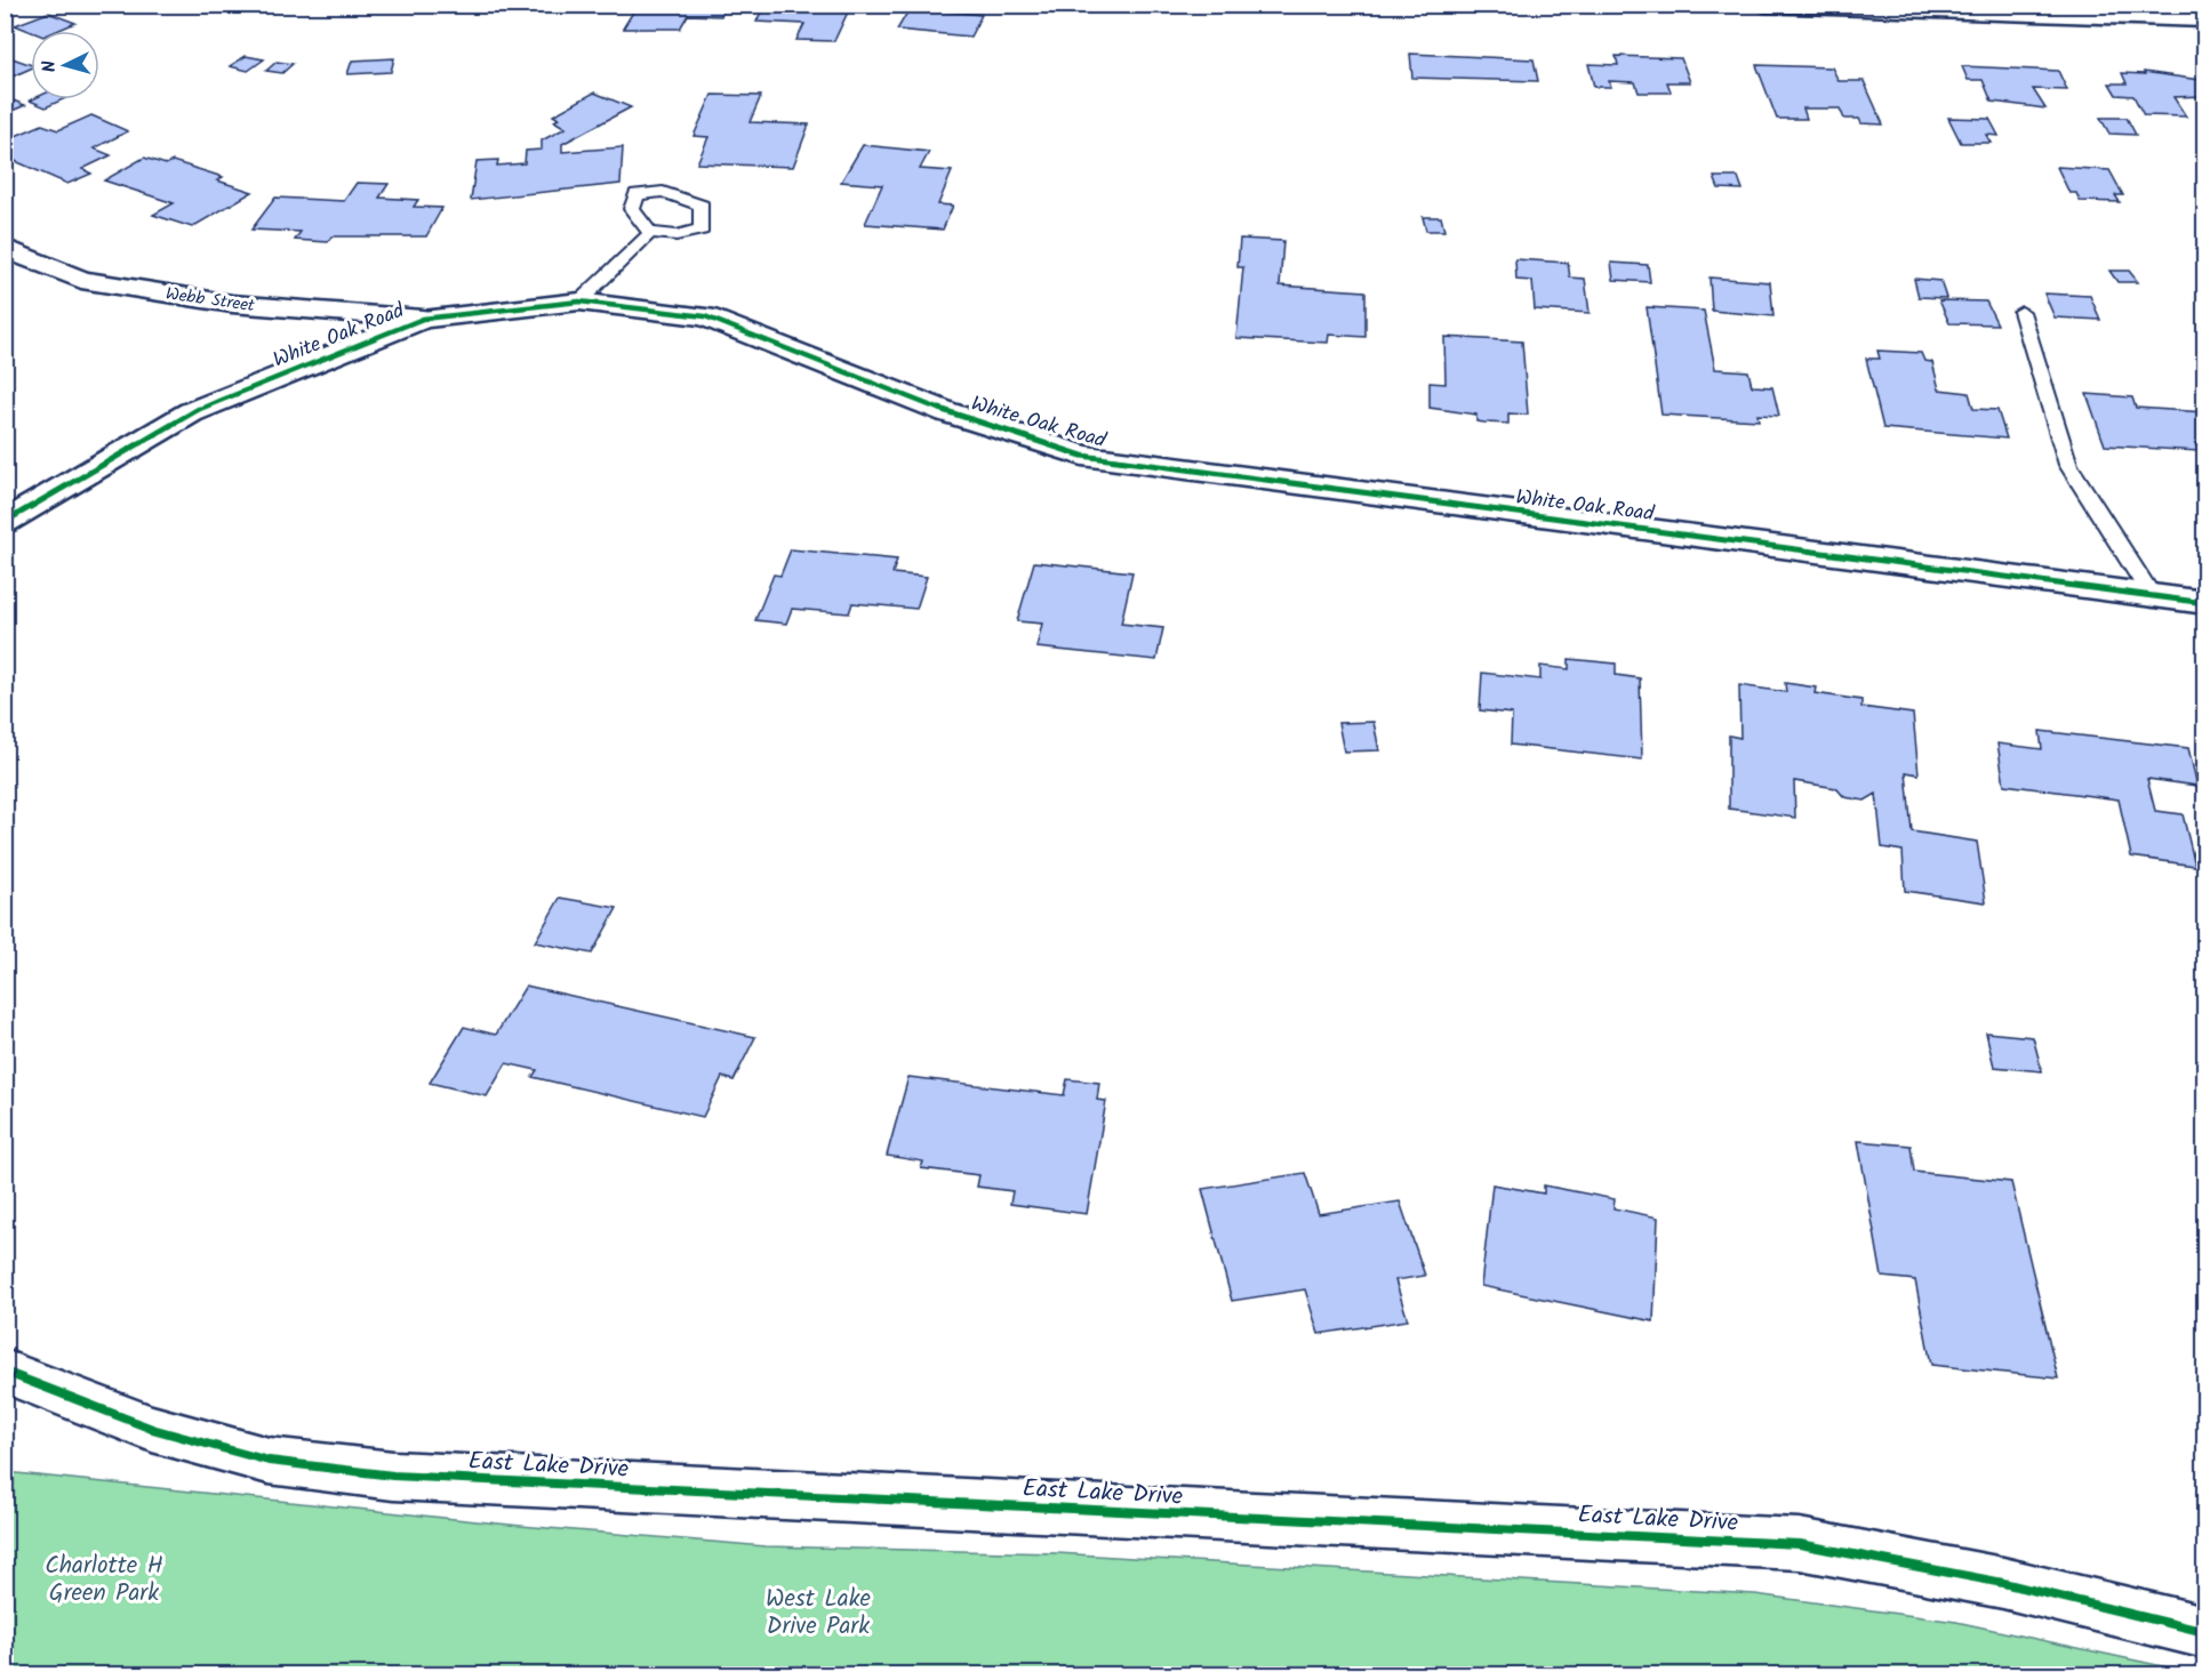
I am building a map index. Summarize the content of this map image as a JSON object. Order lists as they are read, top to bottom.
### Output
{
  "streets": {
    "street": ["Webb Street", "White Oak Road", "East Lake Drive"]
  },
  "crossings": [
    ["Webb Street", "White Oak Road"]
  ],
  "parks": ["Charlotte H Green Park", "West Lake Drive Park"],
  "north": "left"
}
